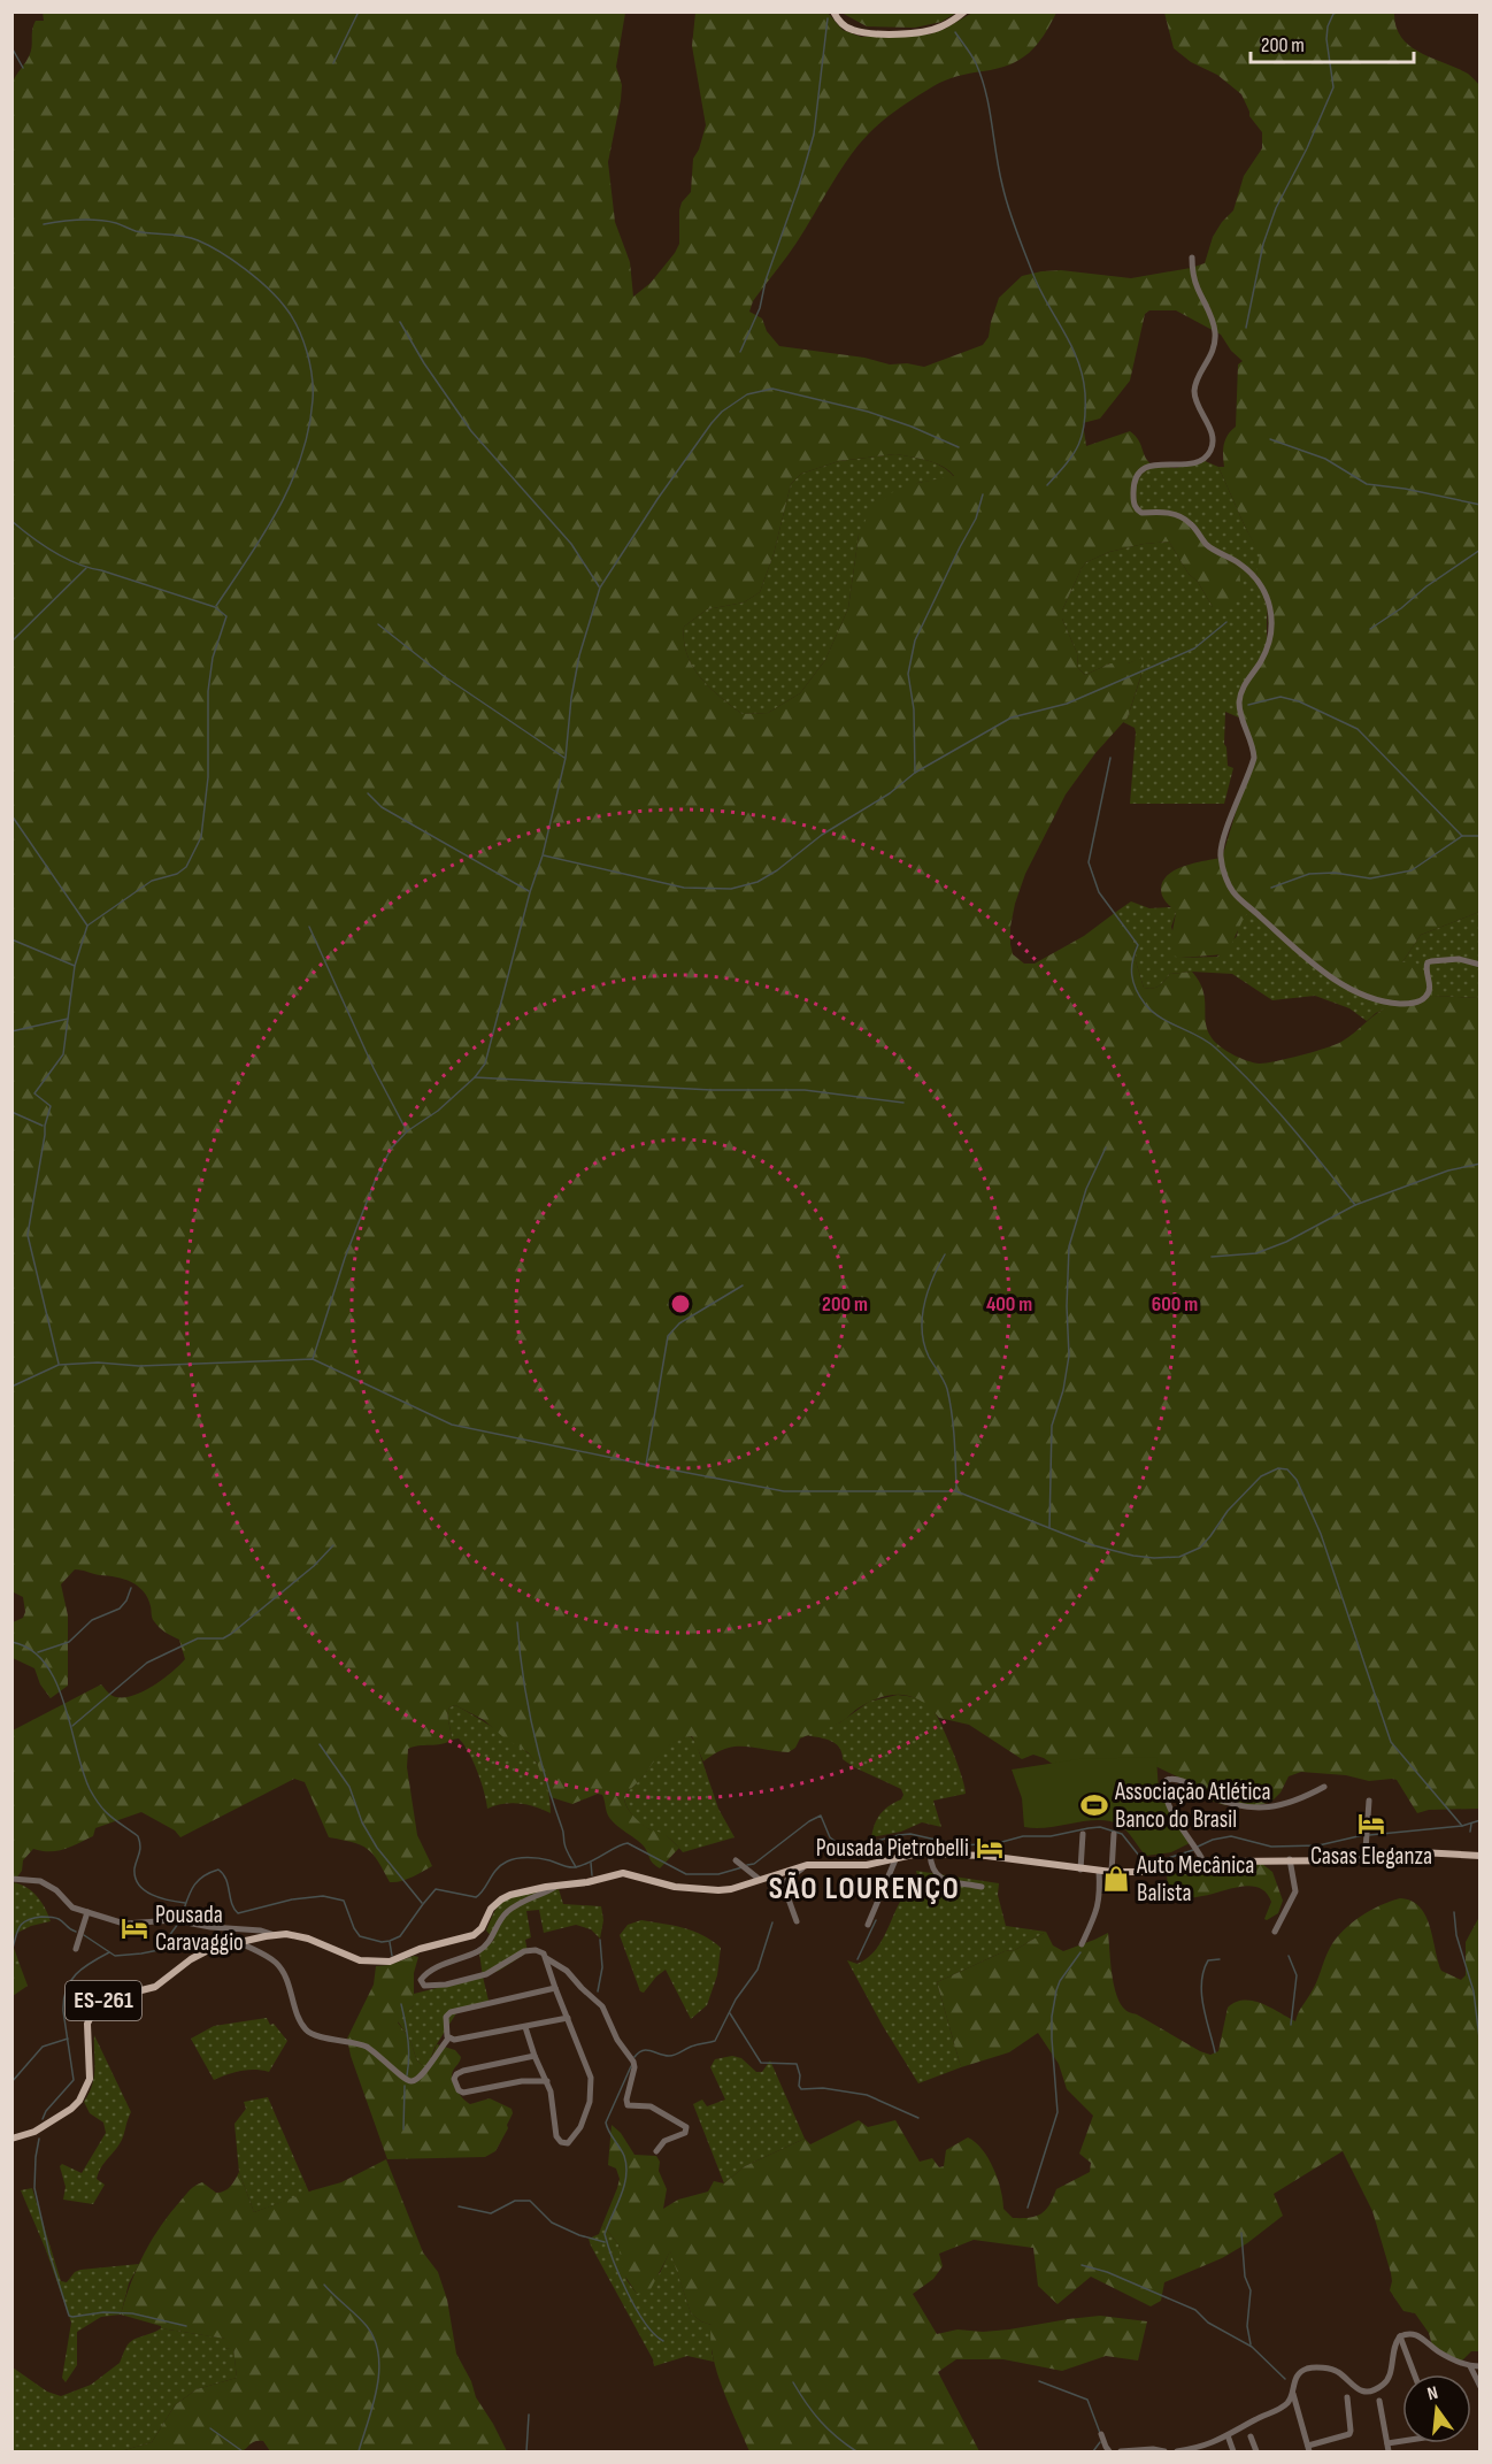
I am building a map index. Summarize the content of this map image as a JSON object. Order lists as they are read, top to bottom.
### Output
{
  "streets": {
    "main road": ["ES-261"]
  },
  "districts": ["SÃO LOURENÇO"],
  "places": {
    "sports": ["Associação Atlética Banco do Brasil"],
    "hotel": ["Casas Eleganza", "Pousada Pietrobelli", "Pousada Caravaggio"],
    "shop": ["Auto Mecânica Balista"]
  },
  "scale_bar": "200 m",
  "north": "top",
  "rings": ["200 m", "400 m", "600 m"]
}
